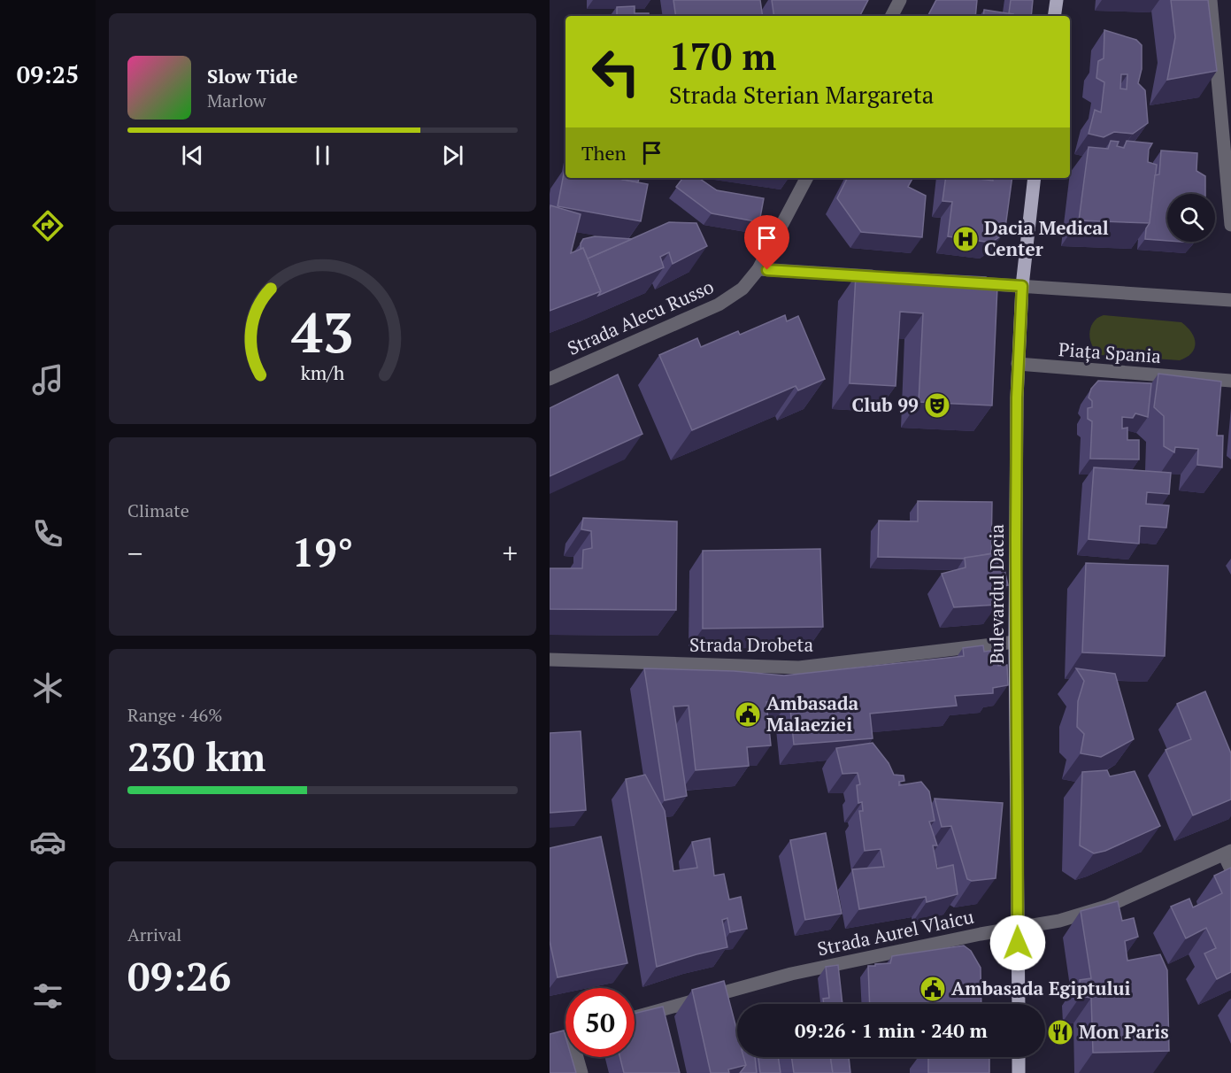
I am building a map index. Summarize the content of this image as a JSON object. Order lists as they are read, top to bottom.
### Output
{
  "streets": {
    "main road": ["Bulevardul Dacia"],
    "street": [
      "Strada Alecu Russo",
      "Piața Spania",
      "Strada Drobeta",
      "Strada Aurel Vlaicu"
    ]
  },
  "crossings": [
    ["Piața Spania", "Bulevardul Dacia"],
    ["Bulevardul Dacia", "Strada Drobeta"],
    ["Bulevardul Dacia", "Strada Aurel Vlaicu"]
  ],
  "places": {
    "hospital": ["Dacia Medical Center"],
    "theatre": ["Club 99"],
    "public building": ["Ambasada Malaeziei", "Ambasada Egiptului"],
    "restaurant": ["Mon Paris"]
  },
  "page": {
    "tabs": "09:25",
    "turn": ["170 m", "Strada Sterian Margareta"],
    "song": ["Slow Tide", "Marlow"],
    "then": "Then",
    "tile": [
      "Climate",
      ["Range · 46%", "230 km"],
      ["Arrival", "09:26"]
    ],
    "heat": ["−", "19°", "+"],
    "limit": "50",
    "trip": "09:26 · 1 min · 240 m",
    "gauge": ["43", "km/h"]
  }
}
